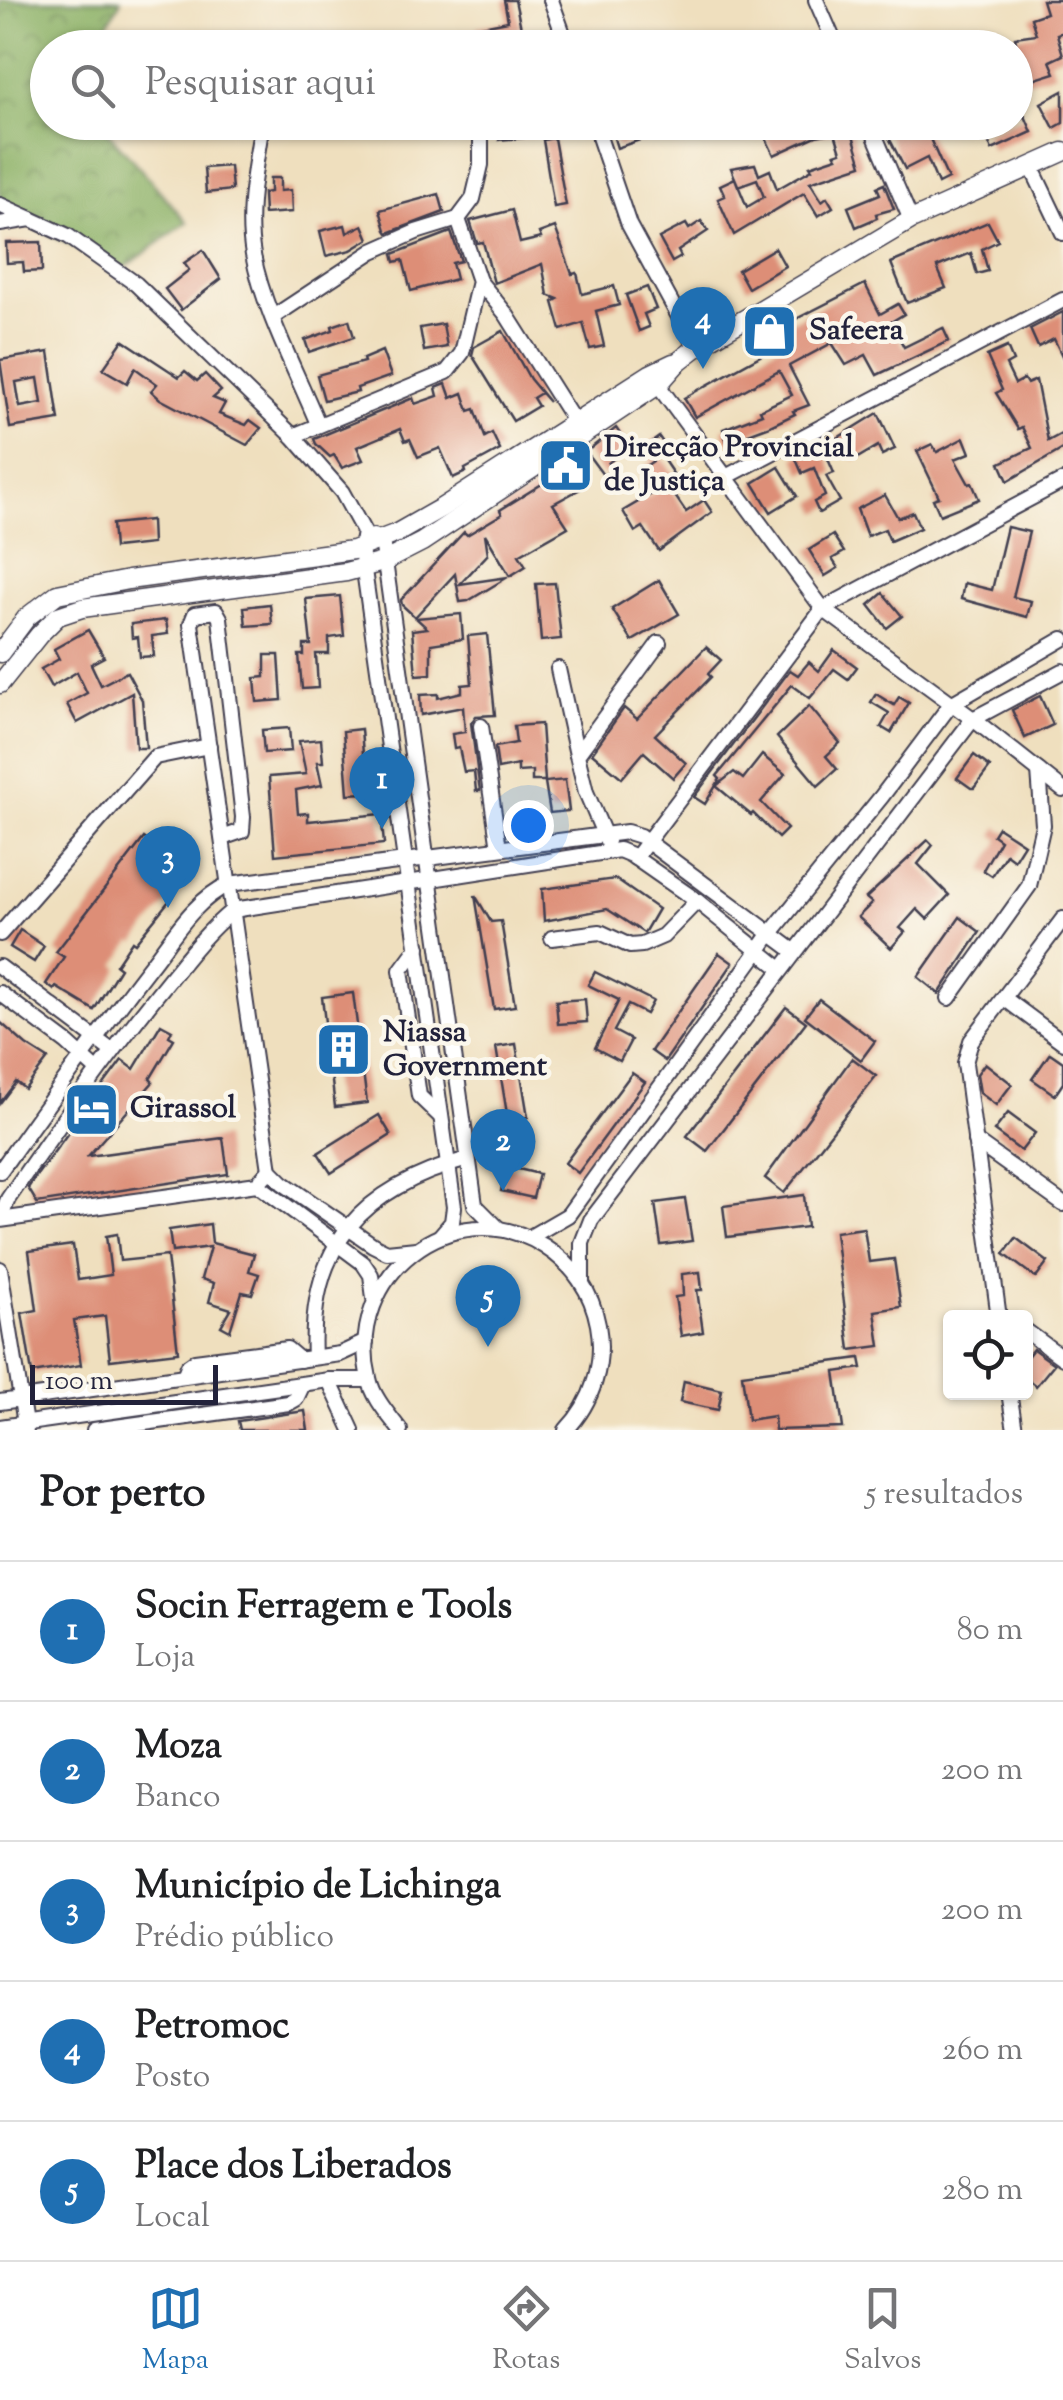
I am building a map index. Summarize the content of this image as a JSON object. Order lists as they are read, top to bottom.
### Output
{
  "places": {
    "shop": ["Safeera"],
    "public building": ["Direcção Provincial de Justiça"],
    "building": ["Niassa Government"],
    "hotel": ["Girassol"]
  },
  "scale_bar": "100 m",
  "page": {
    "search": "Pesquisar aqui",
    "pins": [
      "4",
      "1",
      "3",
      "2",
      "5"
    ],
    "scale": "100 m",
    "heading": ["Por perto", "5 resultados"],
    "list": [
      {
        "mark": "1",
        "name": "Socin Ferragem e Tools",
        "note": "Loja",
        "value": "80 m"
      },
      {
        "mark": "2",
        "name": "Moza",
        "note": "Banco",
        "value": "200 m"
      },
      {
        "mark": "3",
        "name": "Município de Lichinga",
        "note": "Prédio público",
        "value": "200 m"
      },
      {
        "mark": "4",
        "name": "Petromoc",
        "note": "Posto",
        "value": "260 m"
      },
      {
        "mark": "5",
        "name": "Place dos Liberados",
        "note": "Local",
        "value": "280 m"
      }
    ],
    "nav": ["Mapa", "Rotas", "Salvos"]
  }
}
